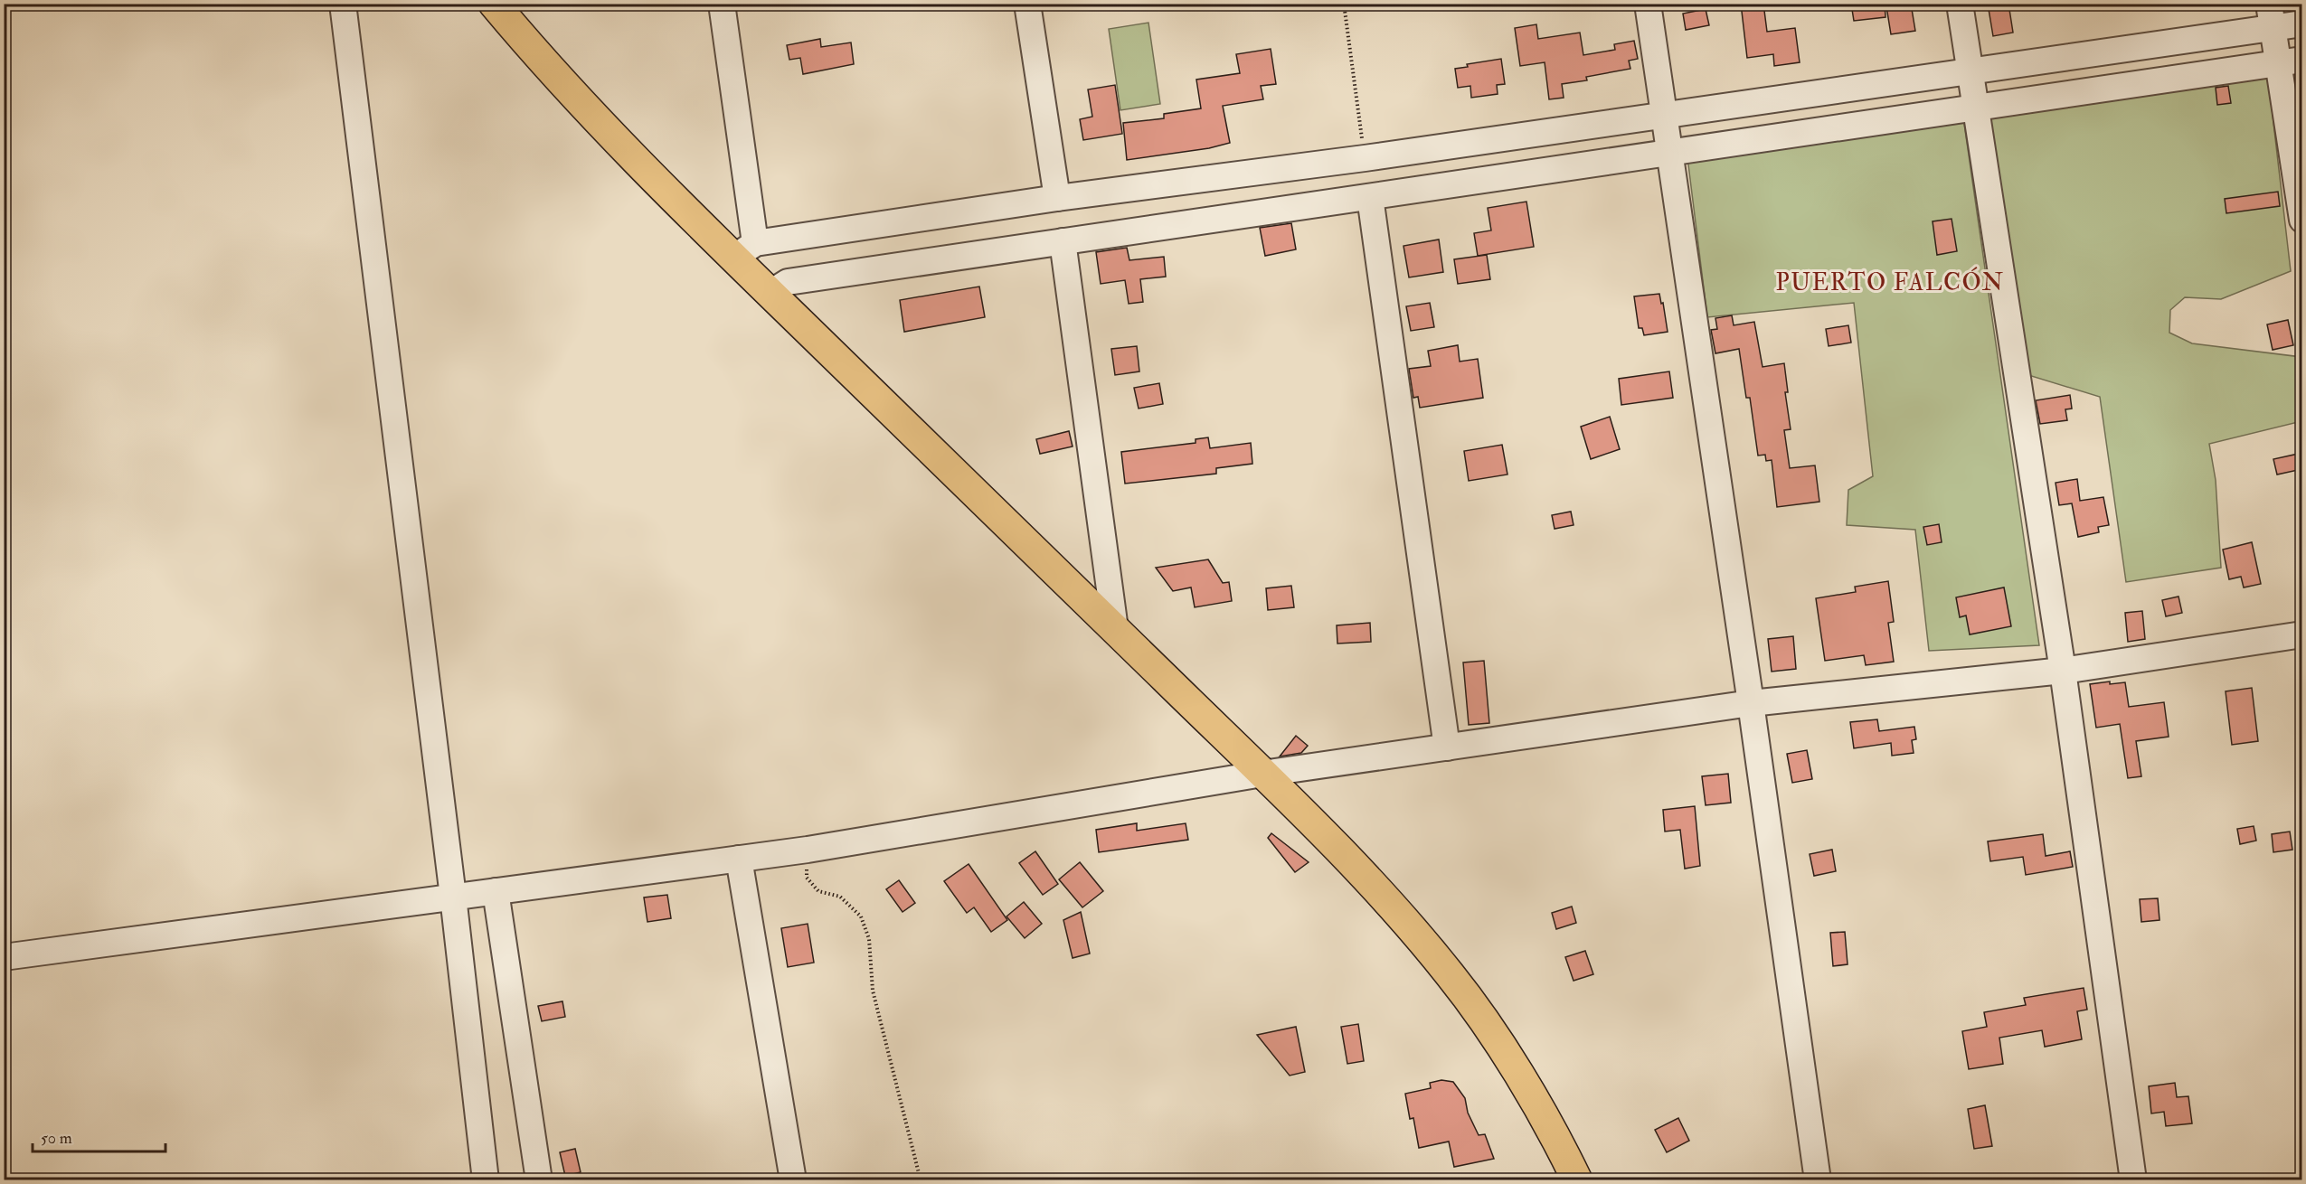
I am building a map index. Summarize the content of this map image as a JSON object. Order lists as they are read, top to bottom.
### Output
{
  "districts": ["PUERTO FALCÓN"],
  "scale_bar": "50 m"
}
